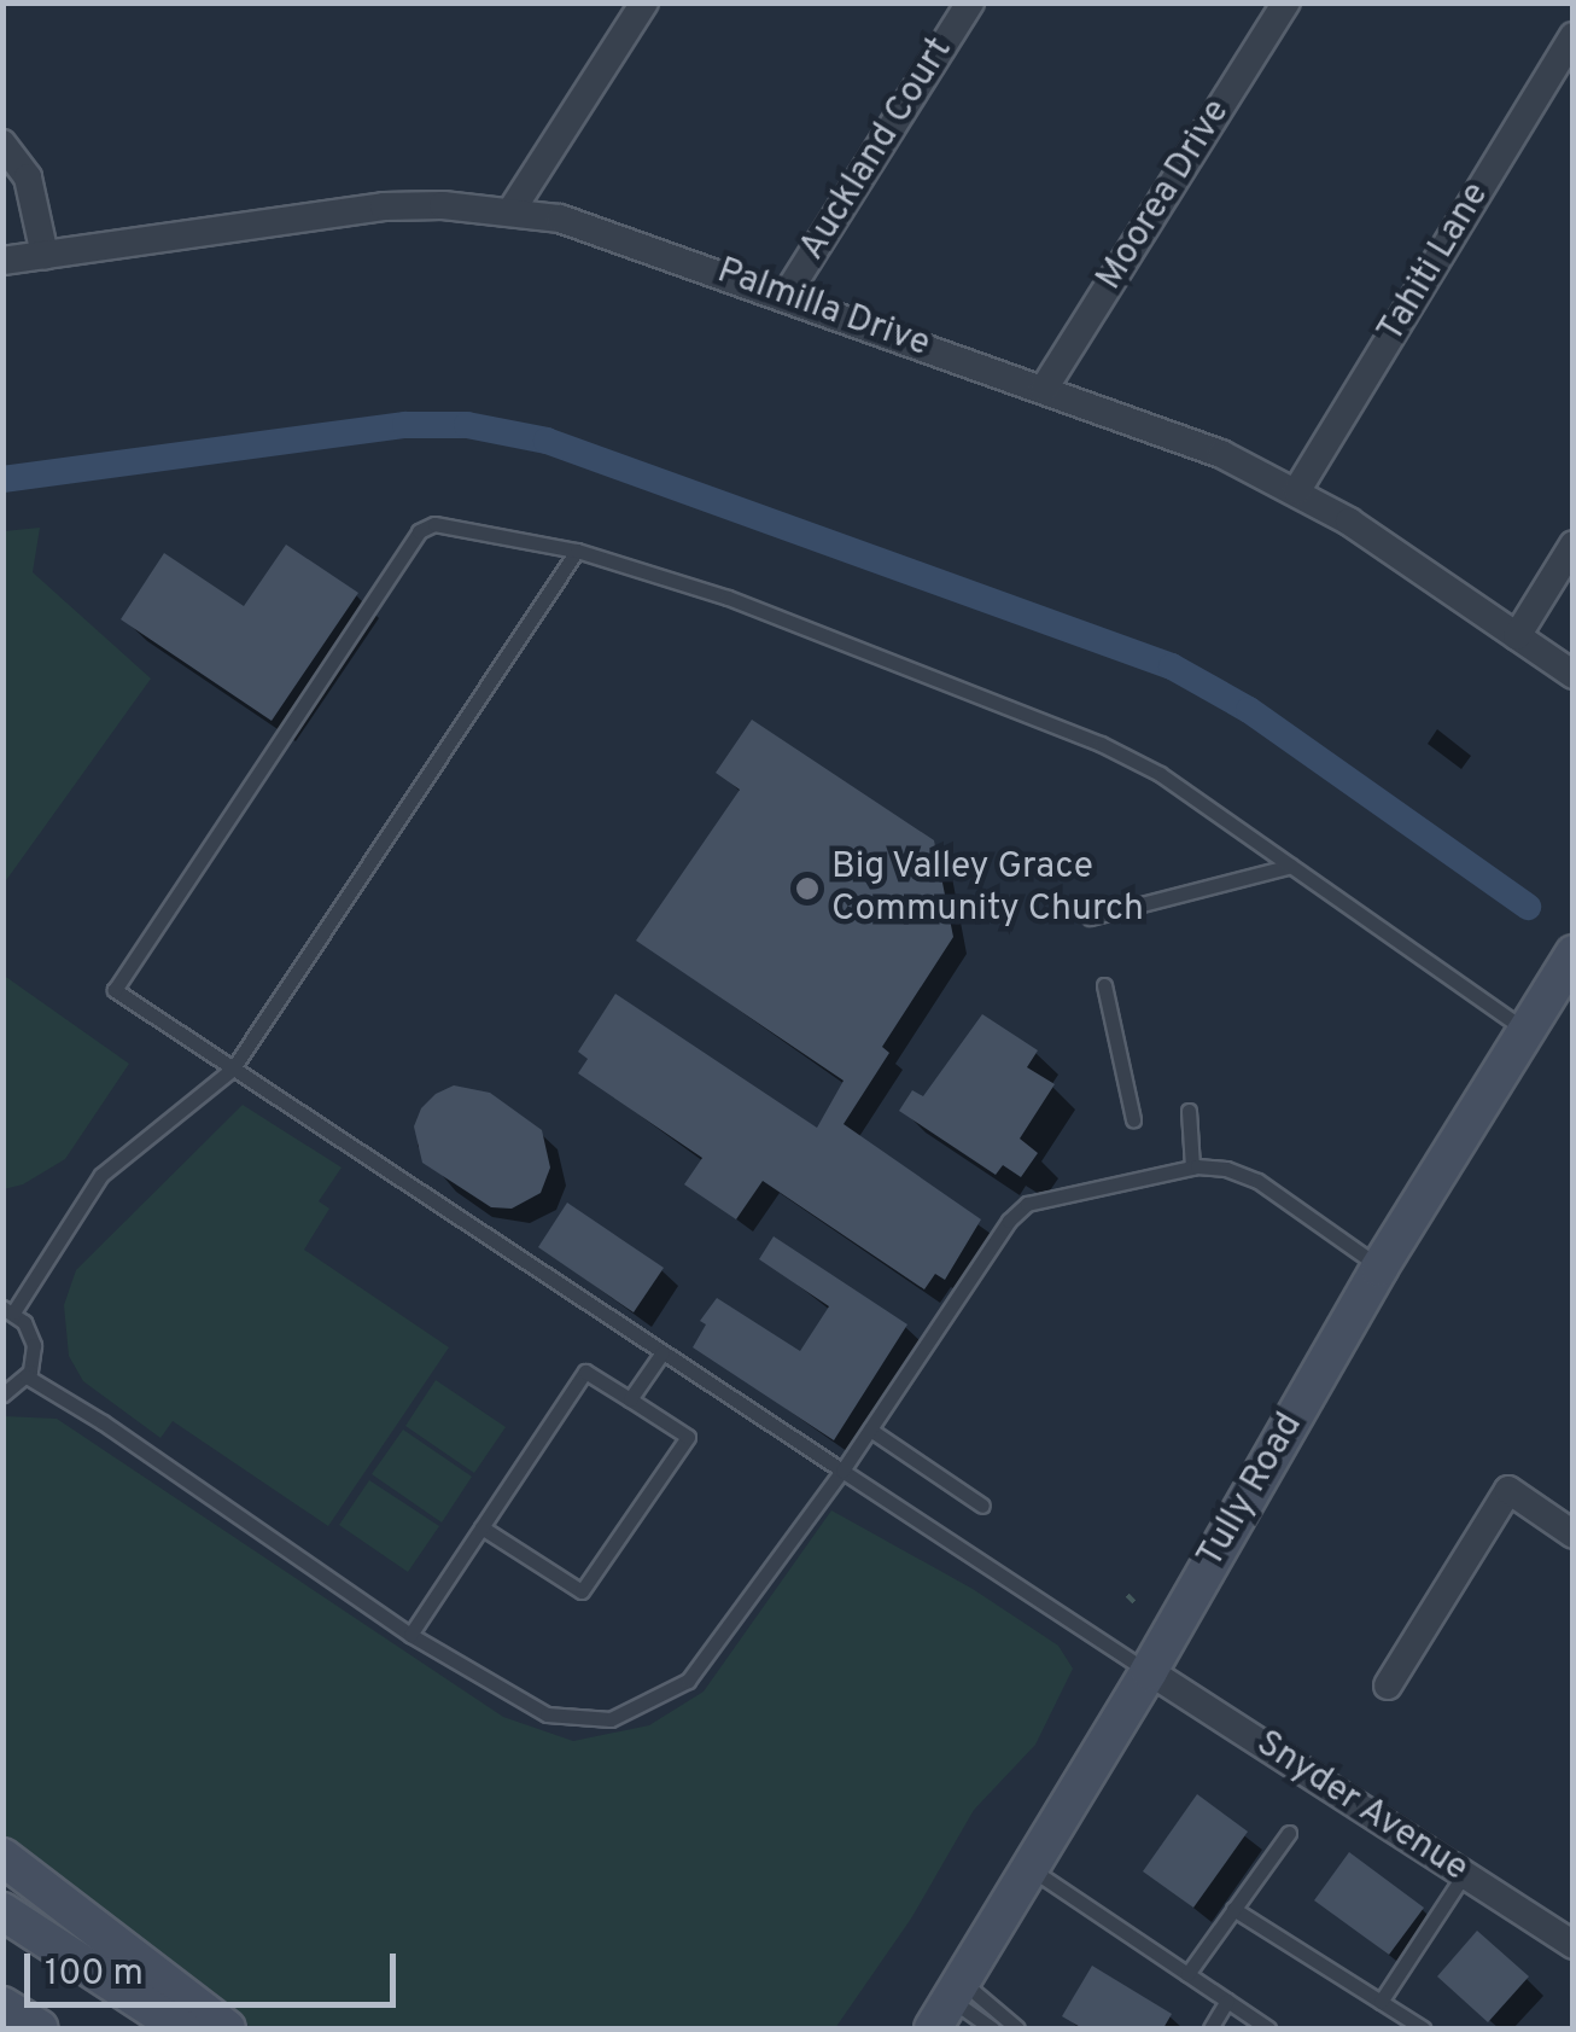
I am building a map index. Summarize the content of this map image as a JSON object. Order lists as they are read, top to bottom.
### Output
{
  "streets": {
    "main road": ["Tully Road"],
    "street": [
      "Auckland Court",
      "Moorea Drive",
      "Tahiti Lane",
      "Palmilla Drive",
      "Snyder Avenue"
    ]
  },
  "crossings": [
    ["Auckland Court", "Palmilla Drive"],
    ["Moorea Drive", "Palmilla Drive"],
    ["Tahiti Lane", "Palmilla Drive"],
    ["Tully Road", "Snyder Avenue"]
  ],
  "places": ["Big Valley Grace Community Church"],
  "scale_bar": "100 m"
}
